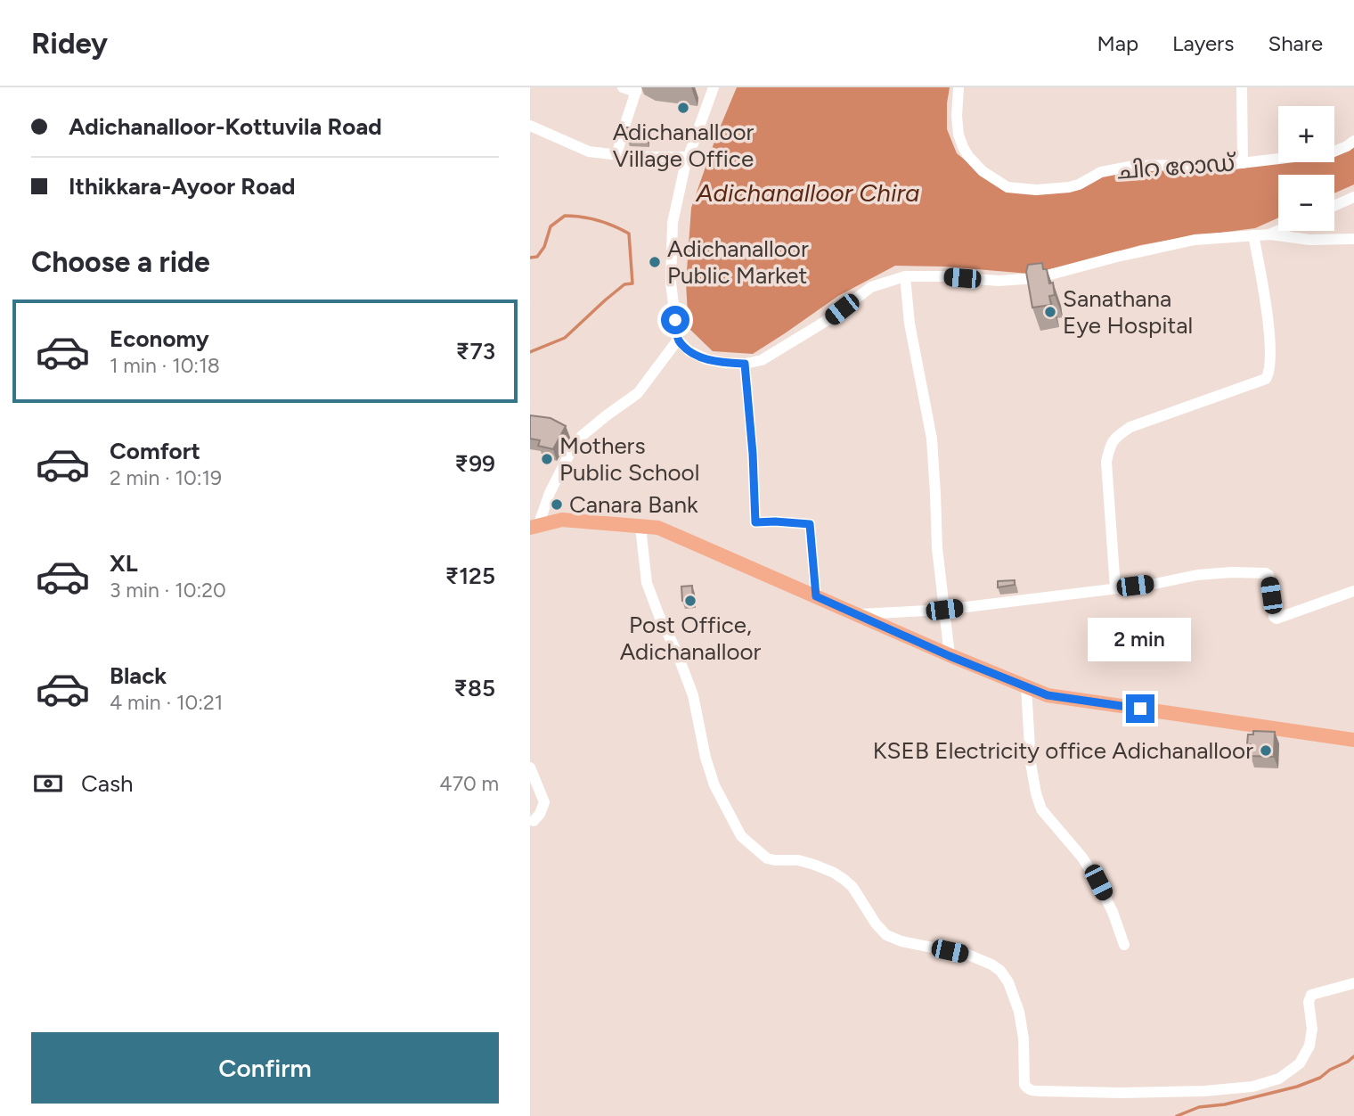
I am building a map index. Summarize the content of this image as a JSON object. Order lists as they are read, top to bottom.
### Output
{
  "streets": {
    "street": ["ചിറ റോഡ്"]
  },
  "water": ["Adichanalloor Chira"],
  "places": [
    "Adichanalloor Village Office",
    "Adichanalloor Public Market",
    "Sanathana Eye Hospital",
    "Mothers Public School",
    "Canara Bank",
    "Post Office, Adichanalloor",
    "KSEB Electricity office Adichanalloor"
  ],
  "page": {
    "header": "Ridey",
    "nav": ["Map", "Layers", "Share"],
    "banner": ["Adichanalloor-Kottuvila Road", "Ithikkara-Ayoor Road"],
    "map_buttons": ["+", "−"],
    "heading": "Choose a ride",
    "list": [
      {
        "name": "Economy",
        "note": "1 min · 10:18",
        "value": "₹73"
      },
      {
        "name": "Comfort",
        "note": "2 min · 10:19",
        "value": "₹99"
      },
      {
        "name": "XL",
        "note": "3 min · 10:20",
        "value": "₹125"
      },
      {
        "name": "Black",
        "note": "4 min · 10:21",
        "value": "₹85"
      }
    ],
    "bubble": "2 min",
    "pay": ["Cash", "470 m"],
    "buttons": "Confirm"
  }
}
